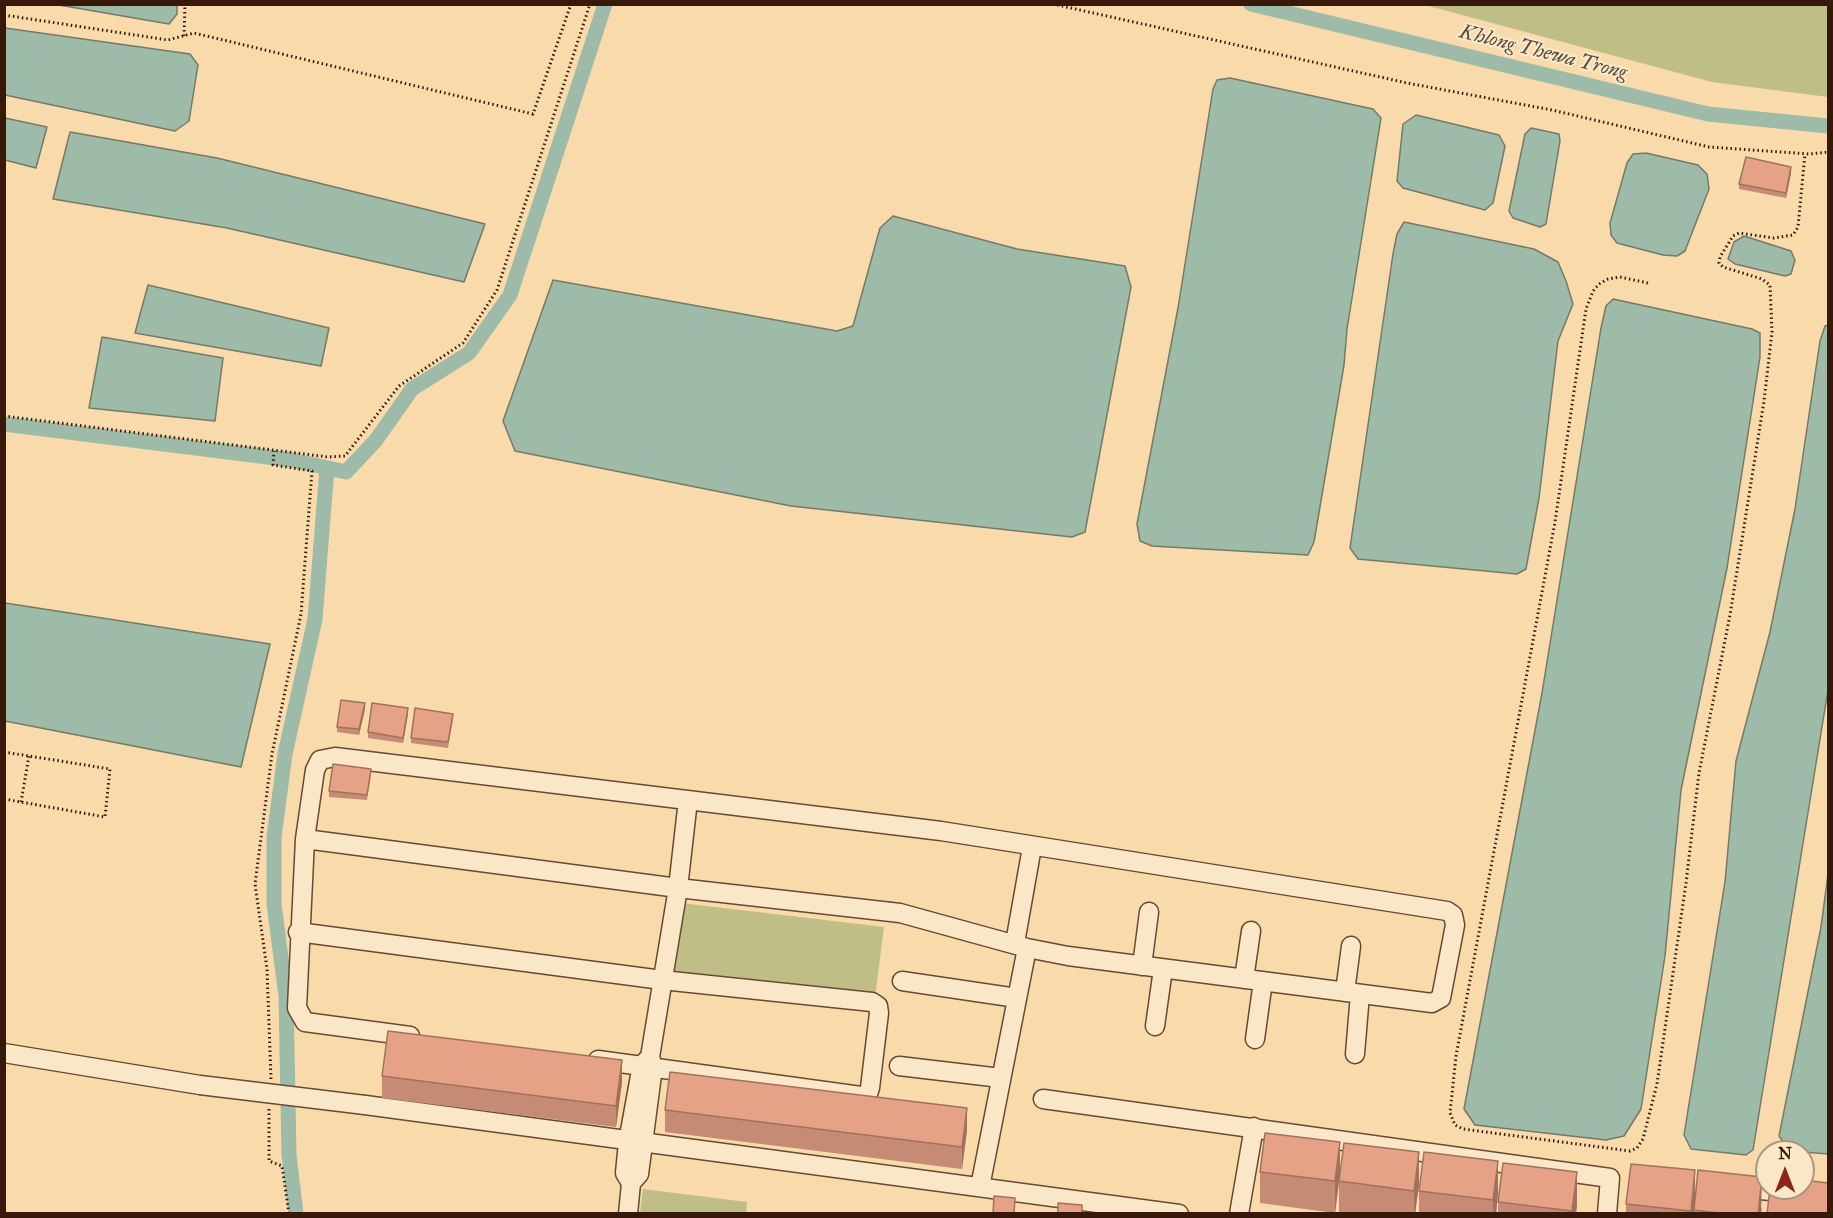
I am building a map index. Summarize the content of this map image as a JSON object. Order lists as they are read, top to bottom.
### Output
{
  "water": ["Khlong Thewa Trong"],
  "north": "top"
}
